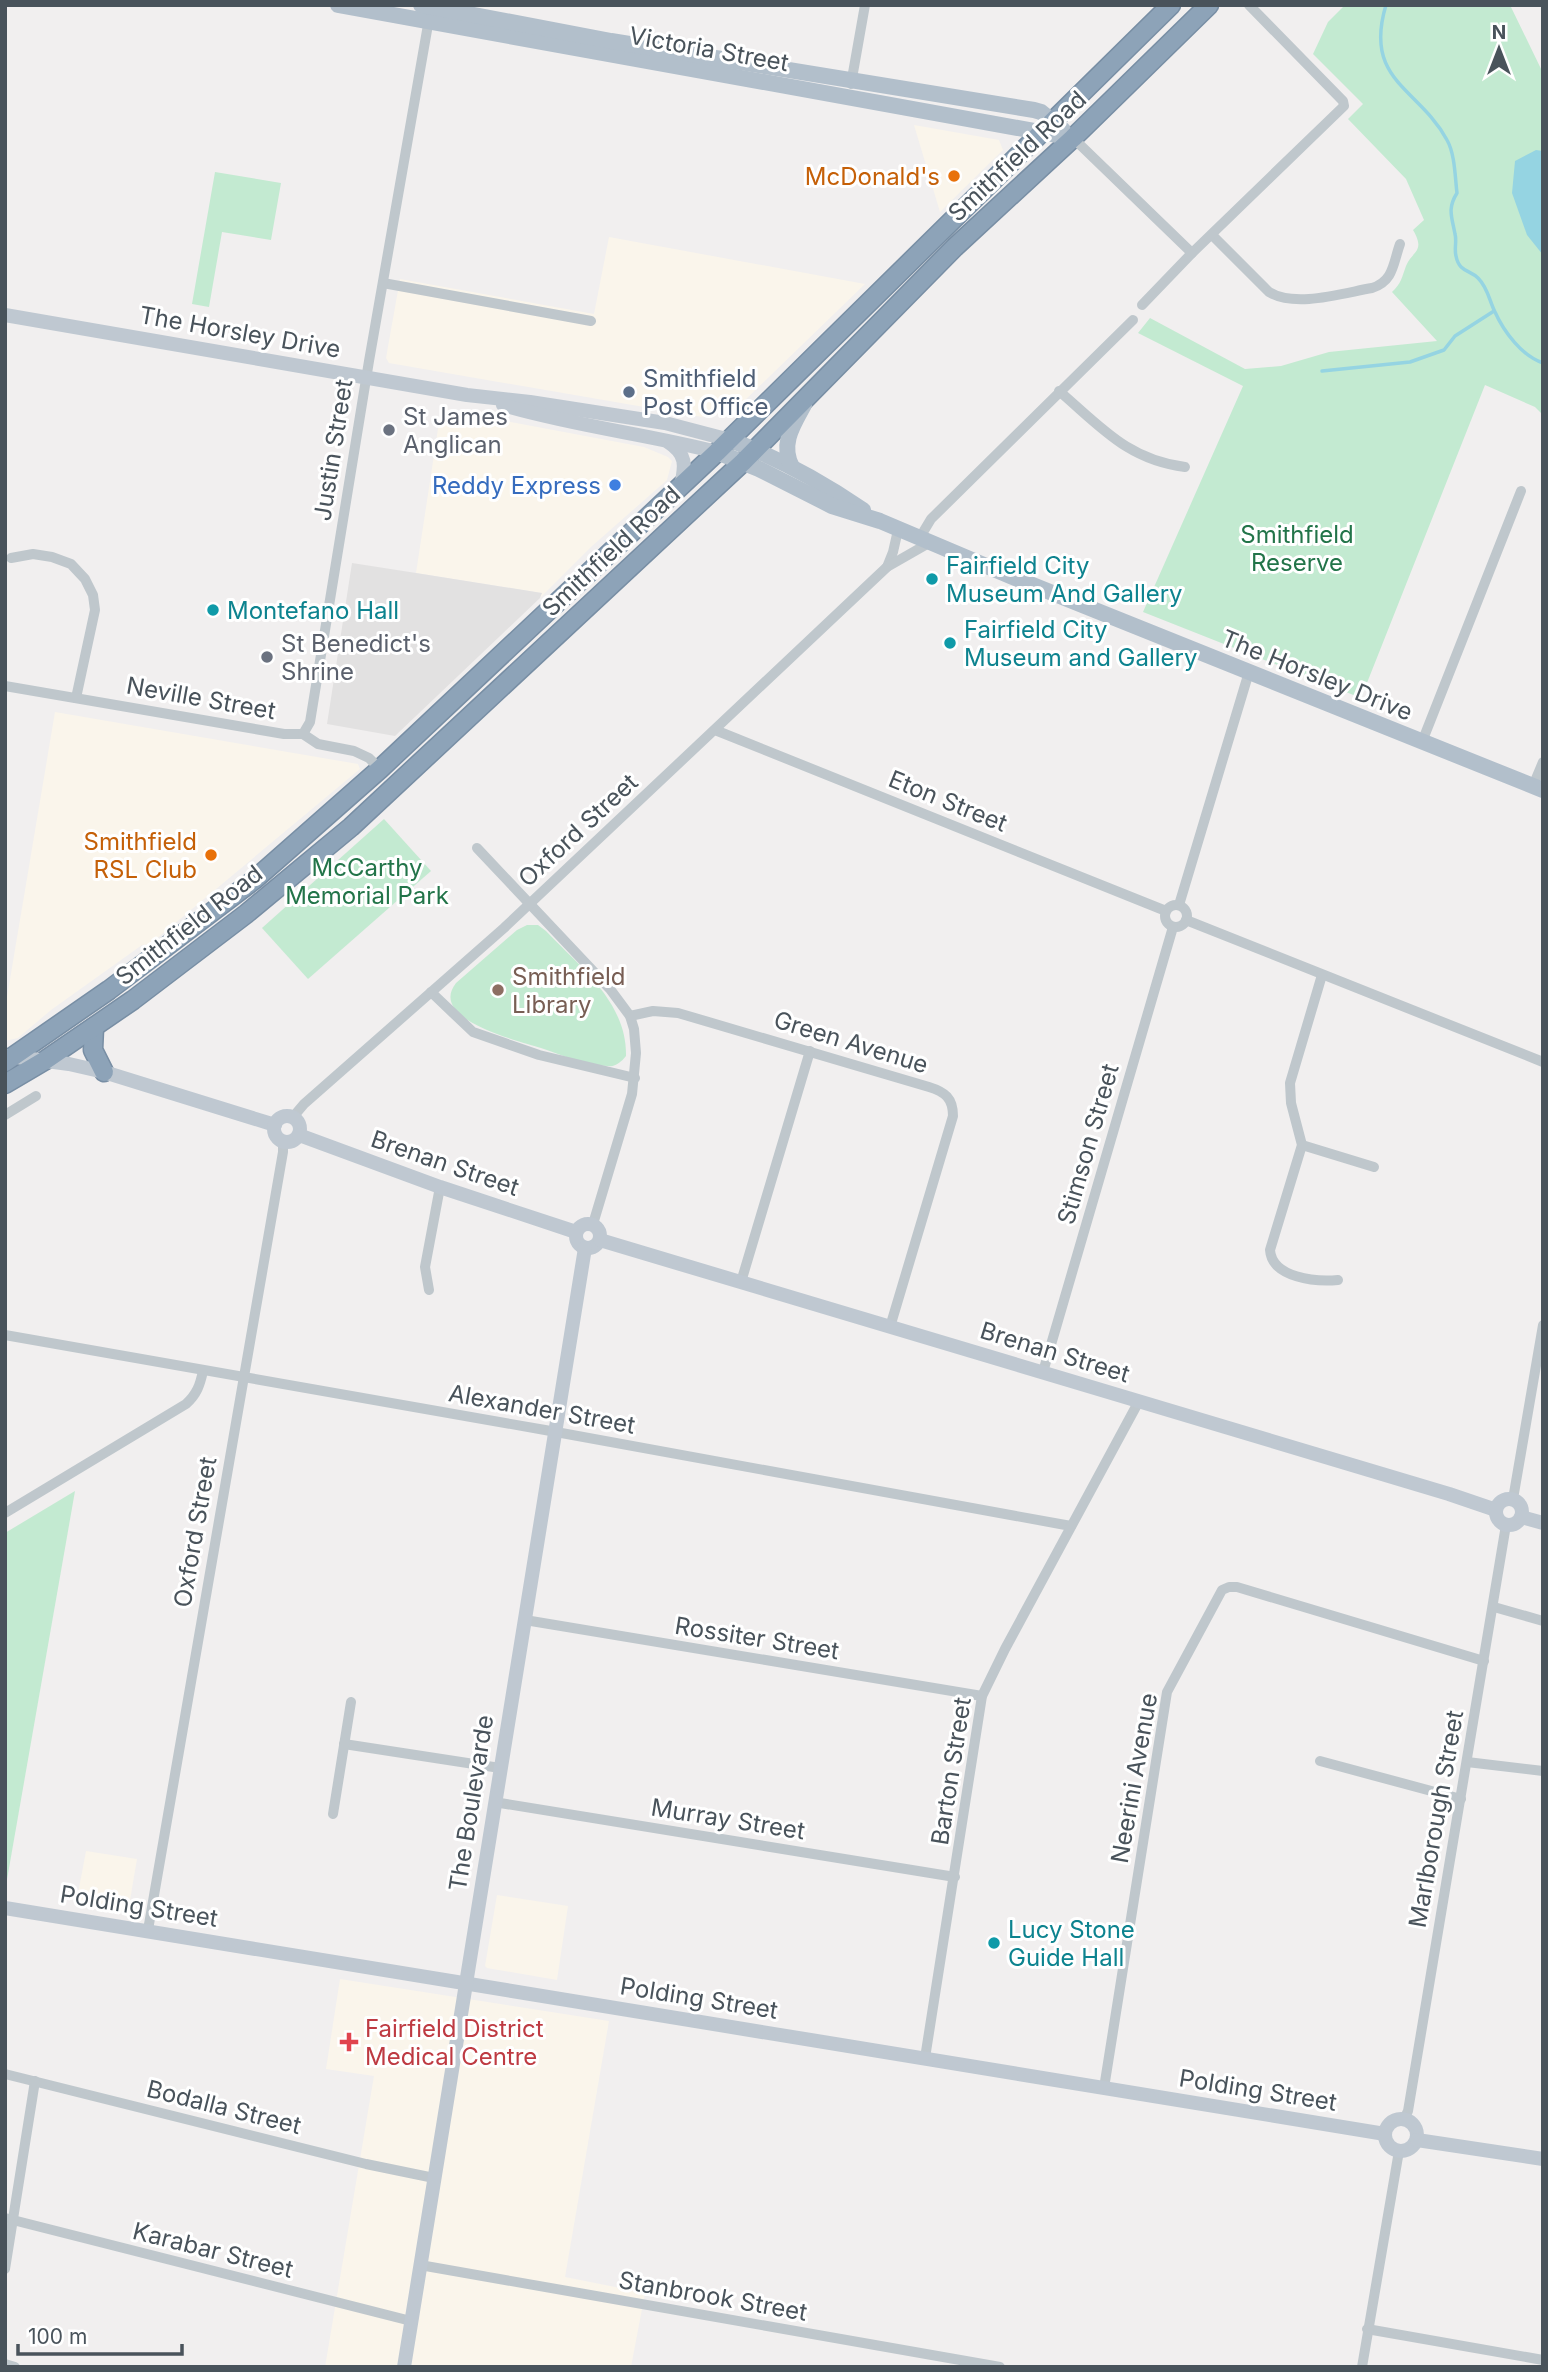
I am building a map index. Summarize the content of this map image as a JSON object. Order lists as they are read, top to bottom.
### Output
{
  "streets": {
    "highway": ["Smithfield Road"],
    "main road": ["Victoria Street", "The Horsley Drive"],
    "street": [
      "Justin Street",
      "Neville Street",
      "Eton Street",
      "Oxford Street",
      "Green Avenue",
      "Stimson Street",
      "Brenan Street",
      "Alexander Street",
      "Rossiter Street",
      "Barton Street",
      "Neerini Avenue",
      "The Boulevarde",
      "Murray Street",
      "Marlborough Street",
      "Polding Street",
      "Bodalla Street",
      "Karabar Street",
      "Stanbrook Street"
    ]
  },
  "crossings": [
    ["Victoria Street", "Smithfield Road"],
    ["Victoria Street", "Justin Street"],
    ["Smithfield Road", "The Horsley Drive"],
    ["Smithfield Road", "Neville Street"],
    ["The Horsley Drive", "Justin Street"],
    ["The Horsley Drive", "Oxford Street"],
    ["Justin Street", "Neville Street"],
    ["Eton Street", "Oxford Street"],
    ["Eton Street", "Stimson Street"],
    ["Oxford Street", "Brenan Street"],
    ["Oxford Street", "Alexander Street"],
    ["Oxford Street", "Polding Street"],
    ["Green Avenue", "Brenan Street"],
    ["Stimson Street", "Brenan Street"],
    ["Brenan Street", "Barton Street"],
    ["Brenan Street", "The Boulevarde"],
    ["Brenan Street", "Marlborough Street"],
    ["Alexander Street", "Barton Street"],
    ["Alexander Street", "The Boulevarde"],
    ["Rossiter Street", "Barton Street"],
    ["Rossiter Street", "The Boulevarde"],
    ["Barton Street", "Murray Street"],
    ["Barton Street", "Polding Street"],
    ["Neerini Avenue", "Marlborough Street"],
    ["Neerini Avenue", "Polding Street"],
    ["The Boulevarde", "Murray Street"],
    ["The Boulevarde", "Polding Street"],
    ["The Boulevarde", "Bodalla Street"],
    ["The Boulevarde", "Karabar Street"],
    ["The Boulevarde", "Stanbrook Street"],
    ["Marlborough Street", "Polding Street"]
  ],
  "parks": ["Smithfield Reserve", "McCarthy Memorial Park"],
  "places": {
    "other": [
      "McDonald's",
      "Smithfield Post Office",
      "St James Anglican",
      "Reddy Express",
      "Fairfield City Museum And Gallery",
      "Montefano Hall",
      "Fairfield City Museum and Gallery",
      "St Benedict's Shrine",
      "Smithfield RSL Club",
      "Smithfield Library",
      "Lucy Stone Guide Hall"
    ],
    "health": ["Fairfield District Medical Centre"]
  },
  "scale_bar": "100 m",
  "north": "top"
}
